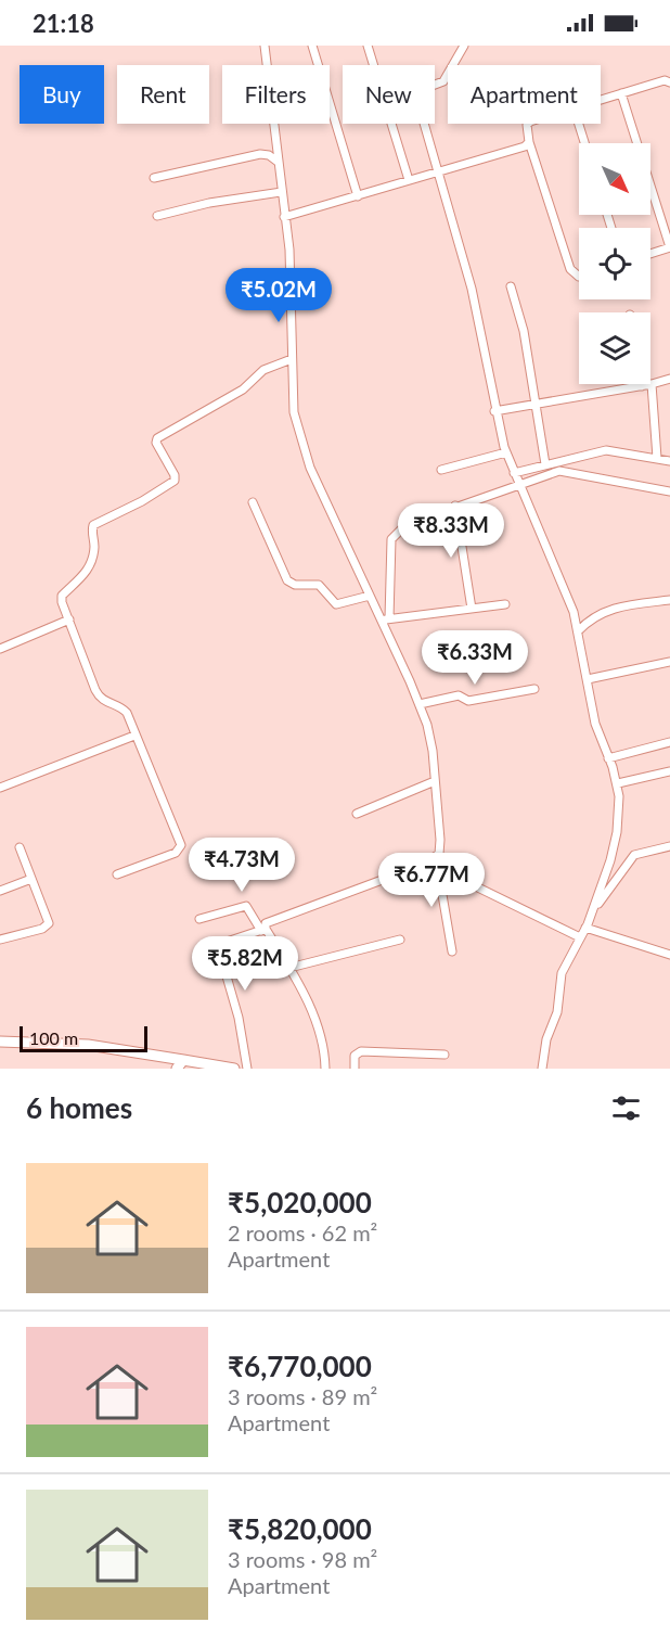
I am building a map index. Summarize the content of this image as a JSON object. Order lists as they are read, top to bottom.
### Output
{
  "scale_bar": "100 m",
  "north": "bottom right",
  "page": {
    "status": "21:18",
    "chip": [
      "Buy",
      "Rent",
      "Filters",
      "New",
      "Apartment"
    ],
    "price": [
      "₹5.02M",
      "₹8.33M",
      "₹6.33M",
      "₹4.73M",
      "₹6.77M",
      "₹5.82M"
    ],
    "scale": "100 m",
    "heading": "6 homes",
    "list": [
      {
        "name": "₹5,020,000",
        "note": "2 rooms · 62 m² · Apartment"
      },
      {
        "name": "₹6,770,000",
        "note": "3 rooms · 89 m² · Apartment"
      },
      {
        "name": "₹5,820,000",
        "note": "3 rooms · 98 m² · Apartment"
      }
    ]
  }
}
